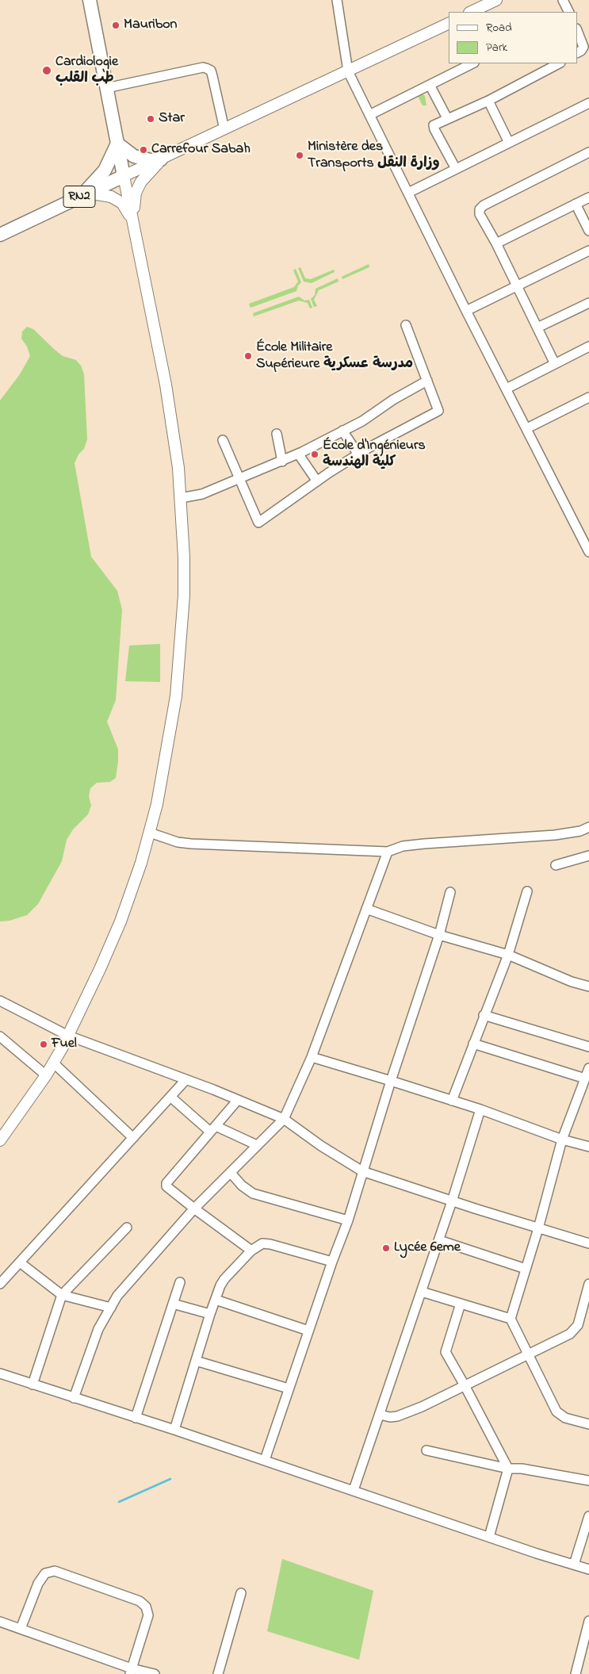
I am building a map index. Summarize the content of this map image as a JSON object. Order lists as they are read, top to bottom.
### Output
{
  "streets": {
    "highway": ["RN2"]
  },
  "places": [
    "Mauribon",
    "Cardiologie طب القلب",
    "Star",
    "Carrefour Sabah",
    "Ministère des Transports وزارة النقل",
    "École Militaire Supérieure مدرسة عسكرية",
    "École d'Ingénieurs كلية الهندسة",
    "Fuel",
    "Lycée 6eme"
  ],
  "legend": ["Road", "Park"]
}
